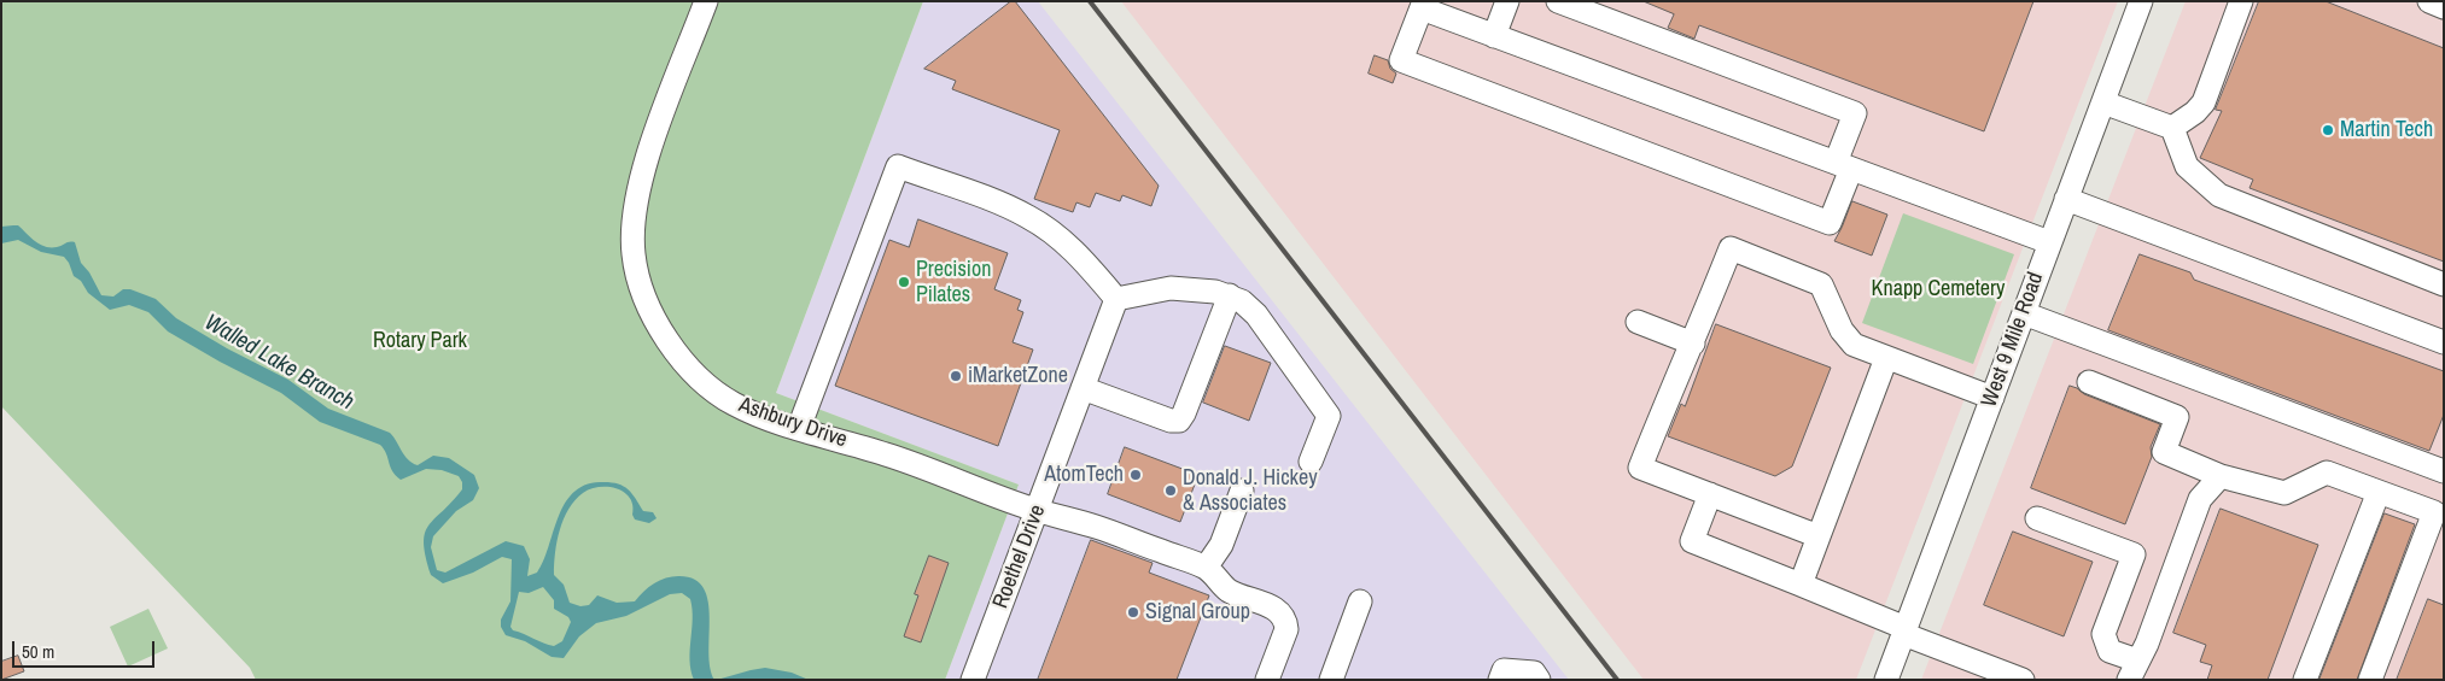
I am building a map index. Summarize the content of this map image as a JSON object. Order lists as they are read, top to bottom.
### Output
{
  "streets": {
    "street": ["West 9 Mile Road", "Ashbury Drive", "Roethel Drive"]
  },
  "crossings": [
    ["Ashbury Drive", "Roethel Drive"]
  ],
  "water": ["Walled Lake Branch"],
  "parks": ["Knapp Cemetery", "Rotary Park"],
  "places": [
    "Martin Tech",
    "Precision Pilates",
    "iMarketZone",
    "AtomTech",
    "Donald J. Hickey & Associates",
    "Signal Group"
  ],
  "scale_bar": "50 m"
}
